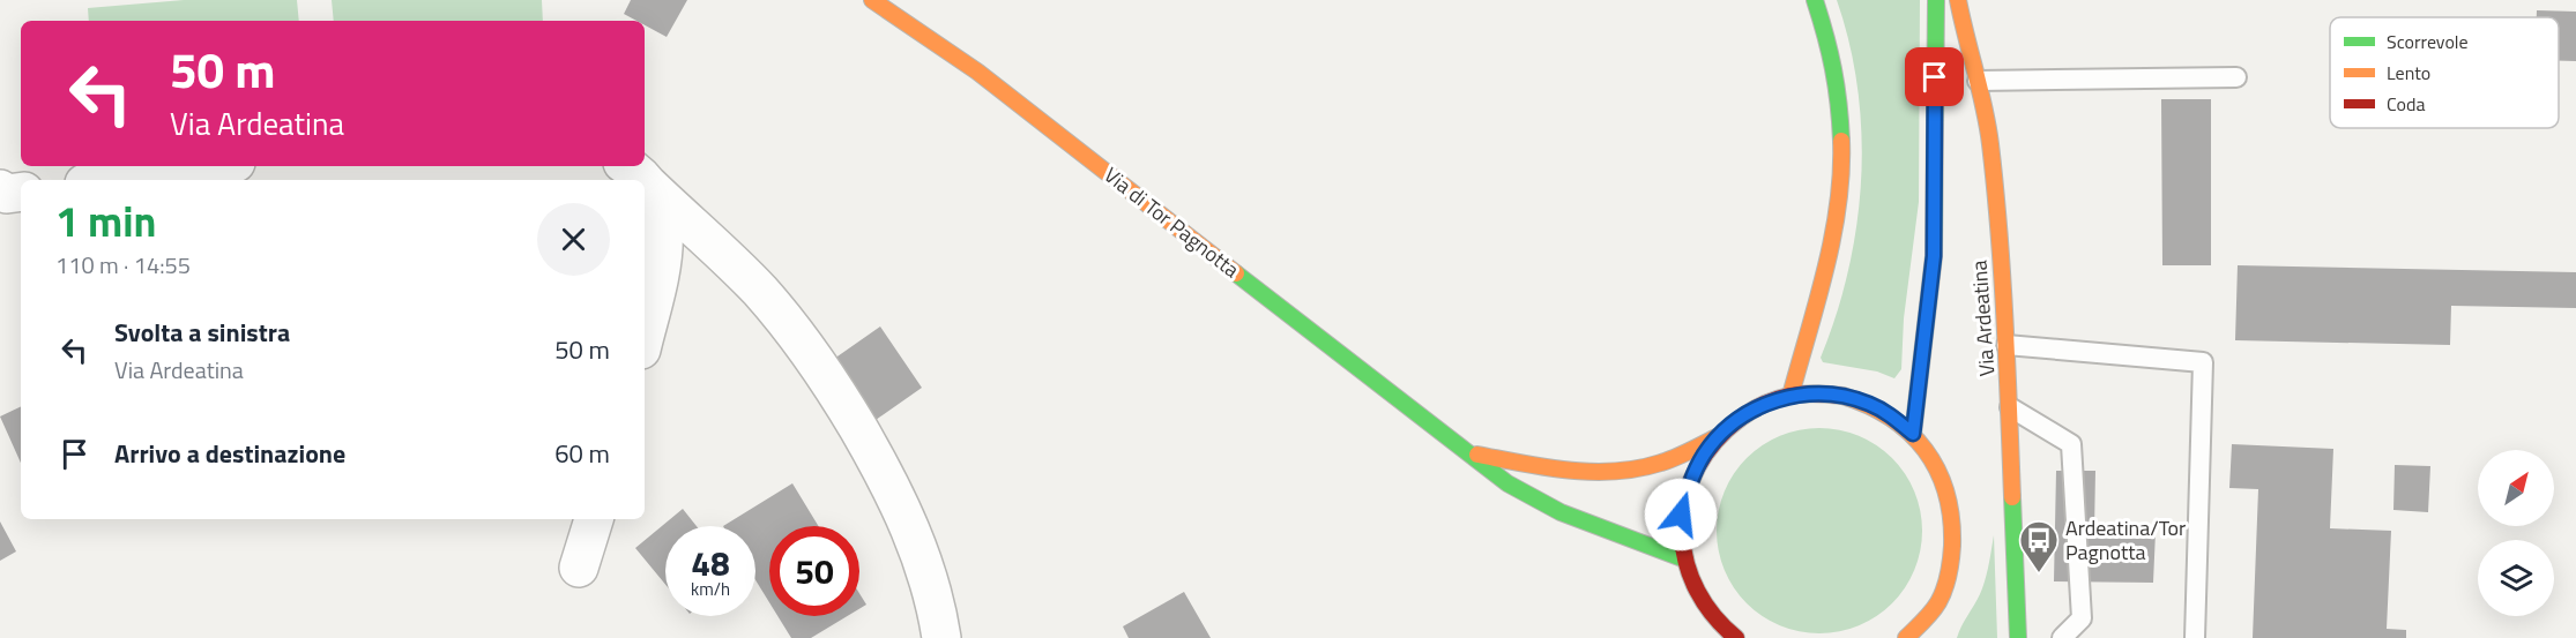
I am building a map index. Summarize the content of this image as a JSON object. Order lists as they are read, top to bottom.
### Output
{
  "streets": {
    "main road": ["Via di Tor Pagnotta", "Via Ardeatina"]
  },
  "places": {
    "bus stop": ["Ardeatina/Tor Pagnotta"]
  },
  "legend": ["Scorrevole", "Lento", "Coda"],
  "north": "top right",
  "page": {
    "turn": ["50 m", "Via Ardeatina"],
    "heading": ["1 min", "110 m · 14:55"],
    "list": [
      {
        "name": "Svolta a sinistra",
        "note": "Via Ardeatina",
        "value": "50 m"
      },
      {
        "name": "Arrivo a destinazione",
        "value": "60 m"
      }
    ],
    "speed": "48 km/h",
    "limit": "50"
  }
}
